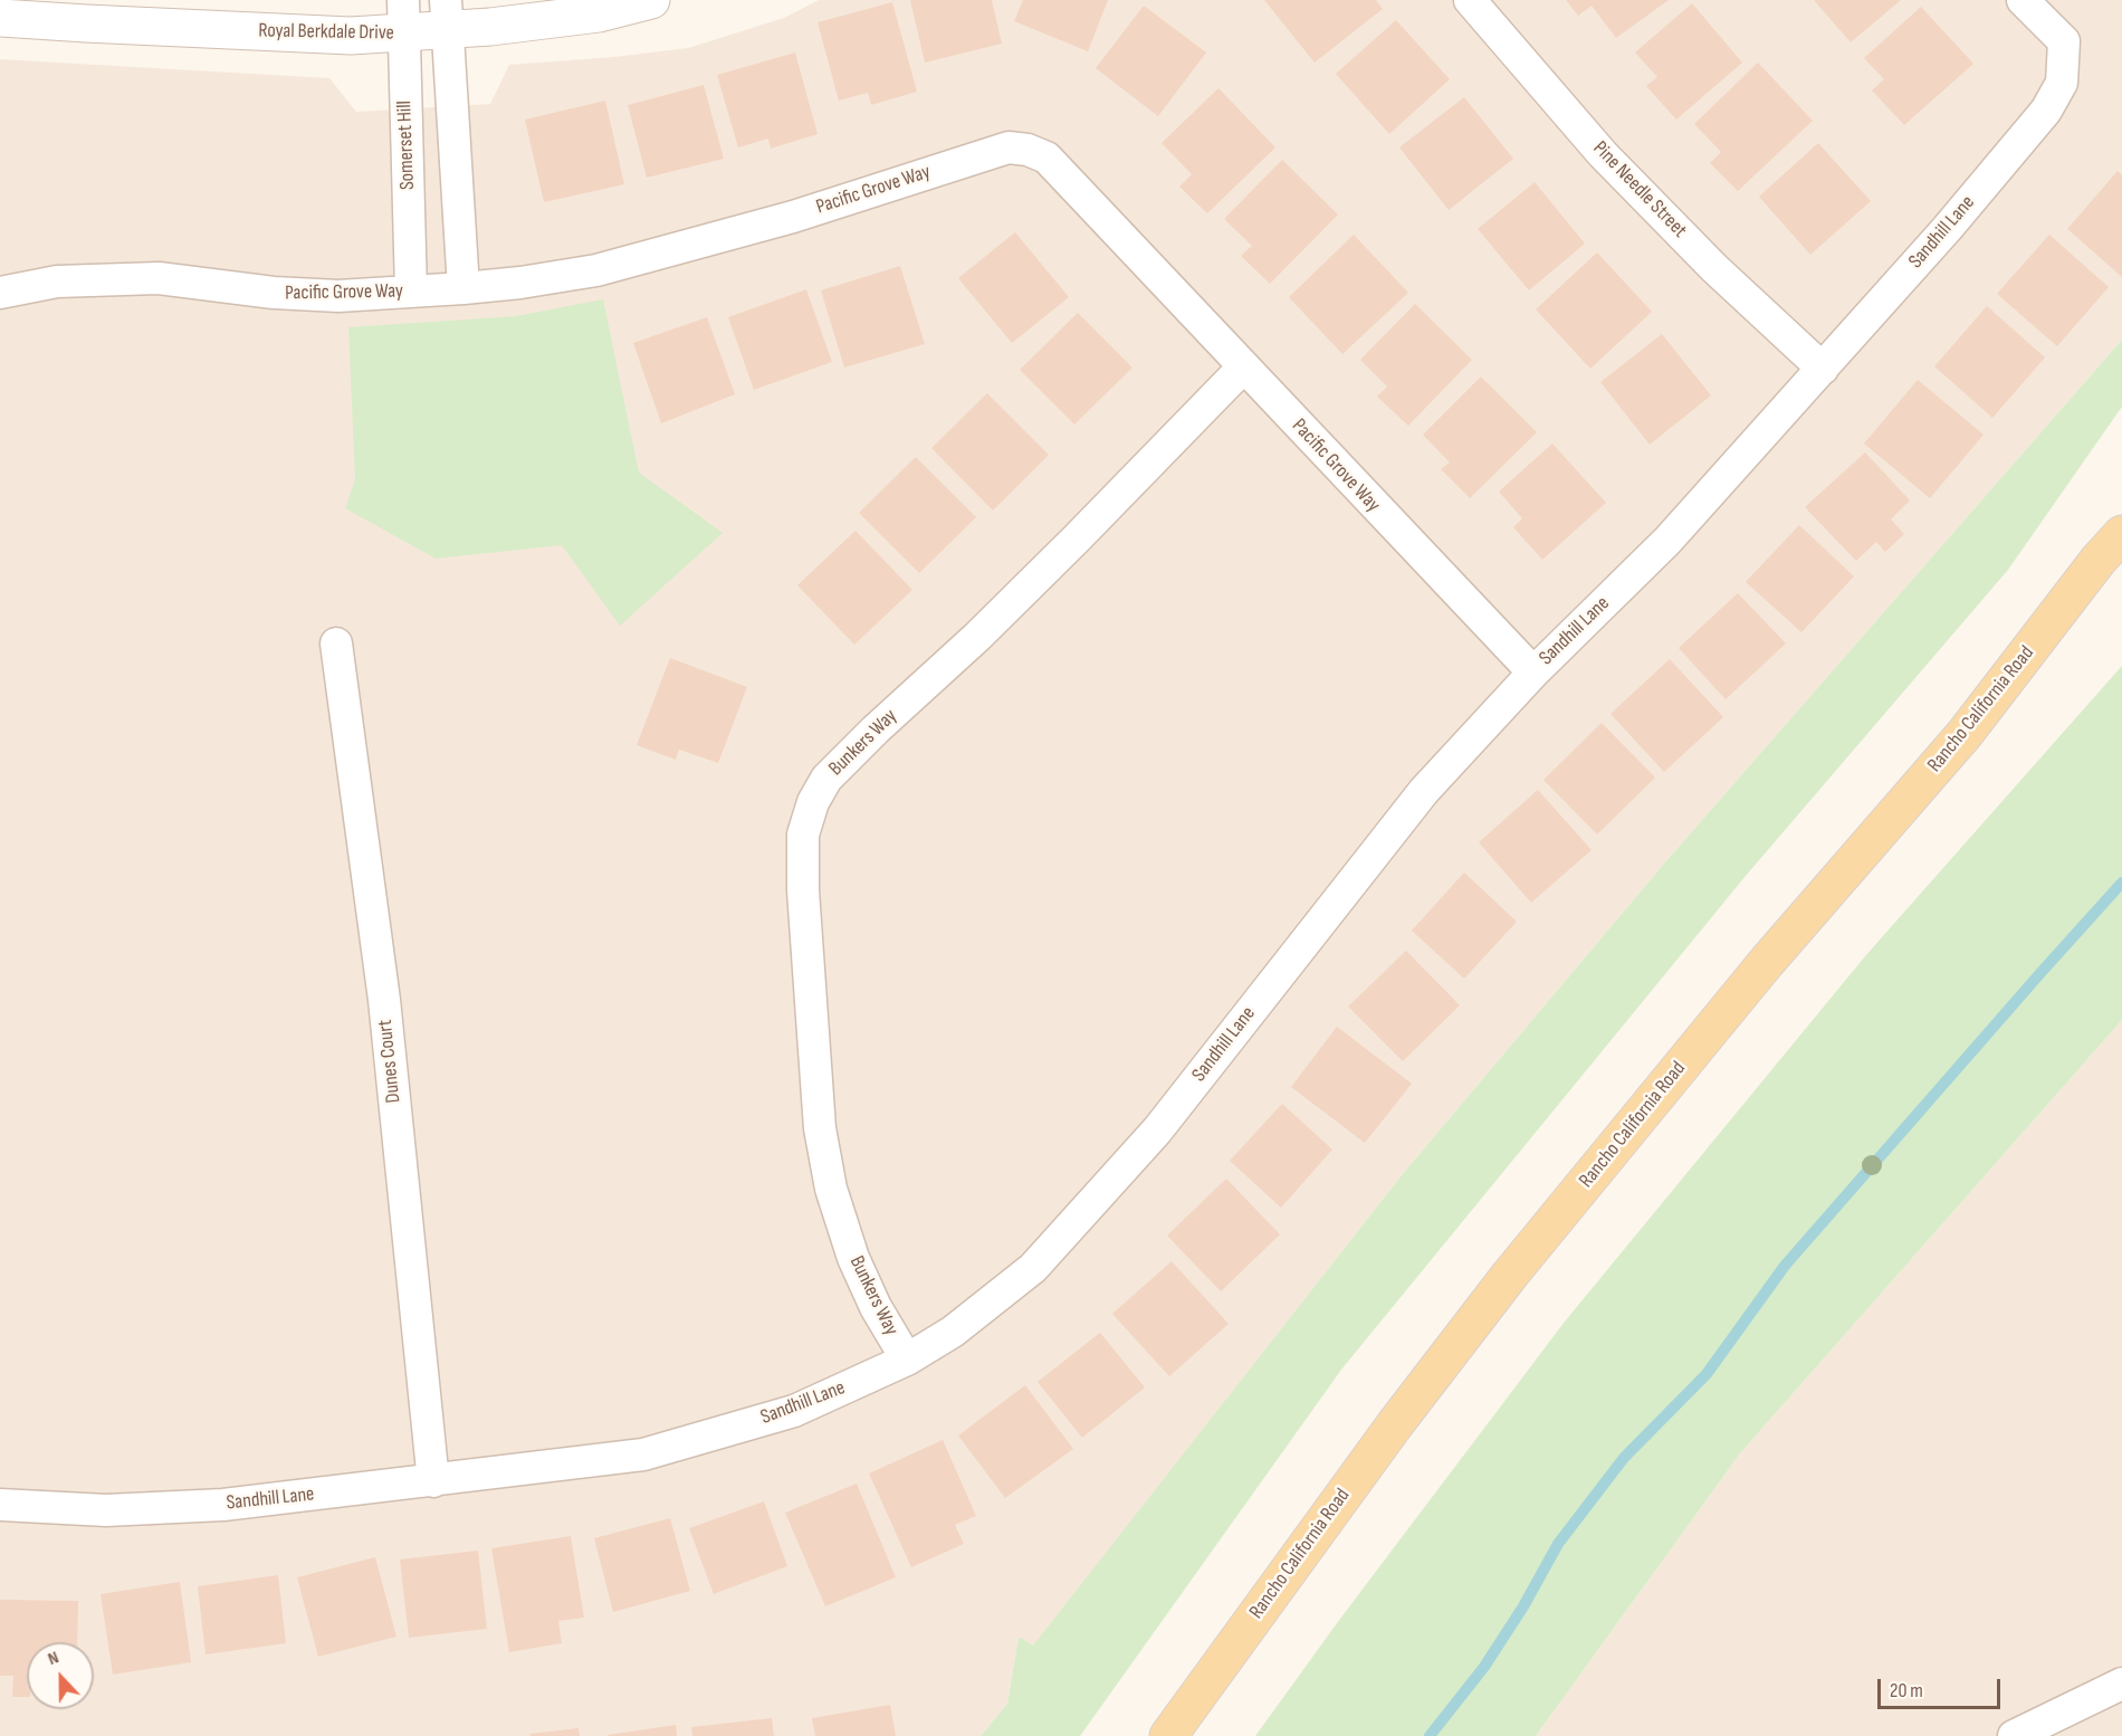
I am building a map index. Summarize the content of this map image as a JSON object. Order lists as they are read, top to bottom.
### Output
{
  "streets": {
    "main road": ["Rancho California Road"],
    "street": [
      "Royal Berkdale Drive",
      "Somerset Hill",
      "Pacific Grove Way",
      "Pine Needle Street",
      "Sandhill Lane",
      "Bunkers Way",
      "Dunes Court"
    ]
  },
  "crossings": [
    ["Royal Berkdale Drive", "Somerset Hill"],
    ["Somerset Hill", "Pacific Grove Way"],
    ["Pacific Grove Way", "Sandhill Lane"],
    ["Pacific Grove Way", "Bunkers Way"],
    ["Pine Needle Street", "Sandhill Lane"],
    ["Sandhill Lane", "Bunkers Way"],
    ["Sandhill Lane", "Dunes Court"]
  ],
  "scale_bar": "20 m",
  "north": "top"
}
